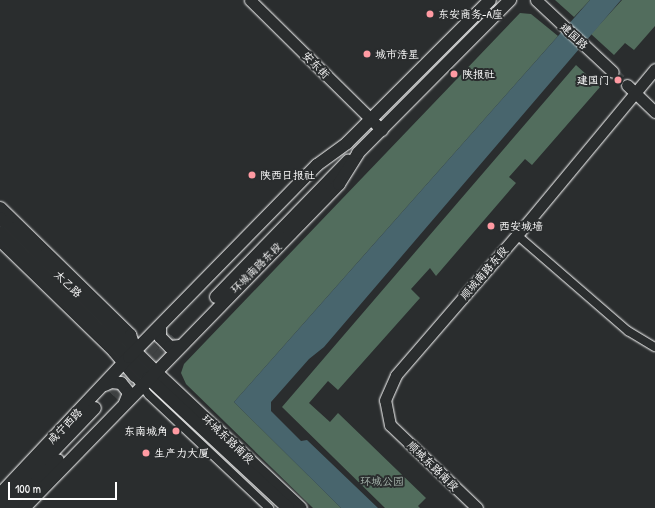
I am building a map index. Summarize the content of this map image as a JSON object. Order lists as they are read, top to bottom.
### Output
{
  "streets": {
    "main road": [
      "环城南路东段",
      "太乙路",
      "咸宁西路",
      "环城东路南段"
    ],
    "street": [
      "建国路",
      "安东街",
      "顺城南路东段",
      "顺城东路南段"
    ]
  },
  "crossings": [
    ["安东街", "环城南路东段"],
    ["环城南路东段", "太乙路"],
    ["环城南路东段", "咸宁西路"],
    ["环城南路东段", "环城东路南段"],
    ["顺城南路东段", "顺城东路南段"],
    ["太乙路", "咸宁西路"],
    ["咸宁西路", "环城东路南段"]
  ],
  "parks": ["环城公园"],
  "places": [
    "东安商务-A座",
    "城市浩星",
    "陕报社",
    "建国门",
    "陕西日报社",
    "西安城墙",
    "东南城角",
    "生产力大厦"
  ],
  "scale_bar": "100 m"
}
